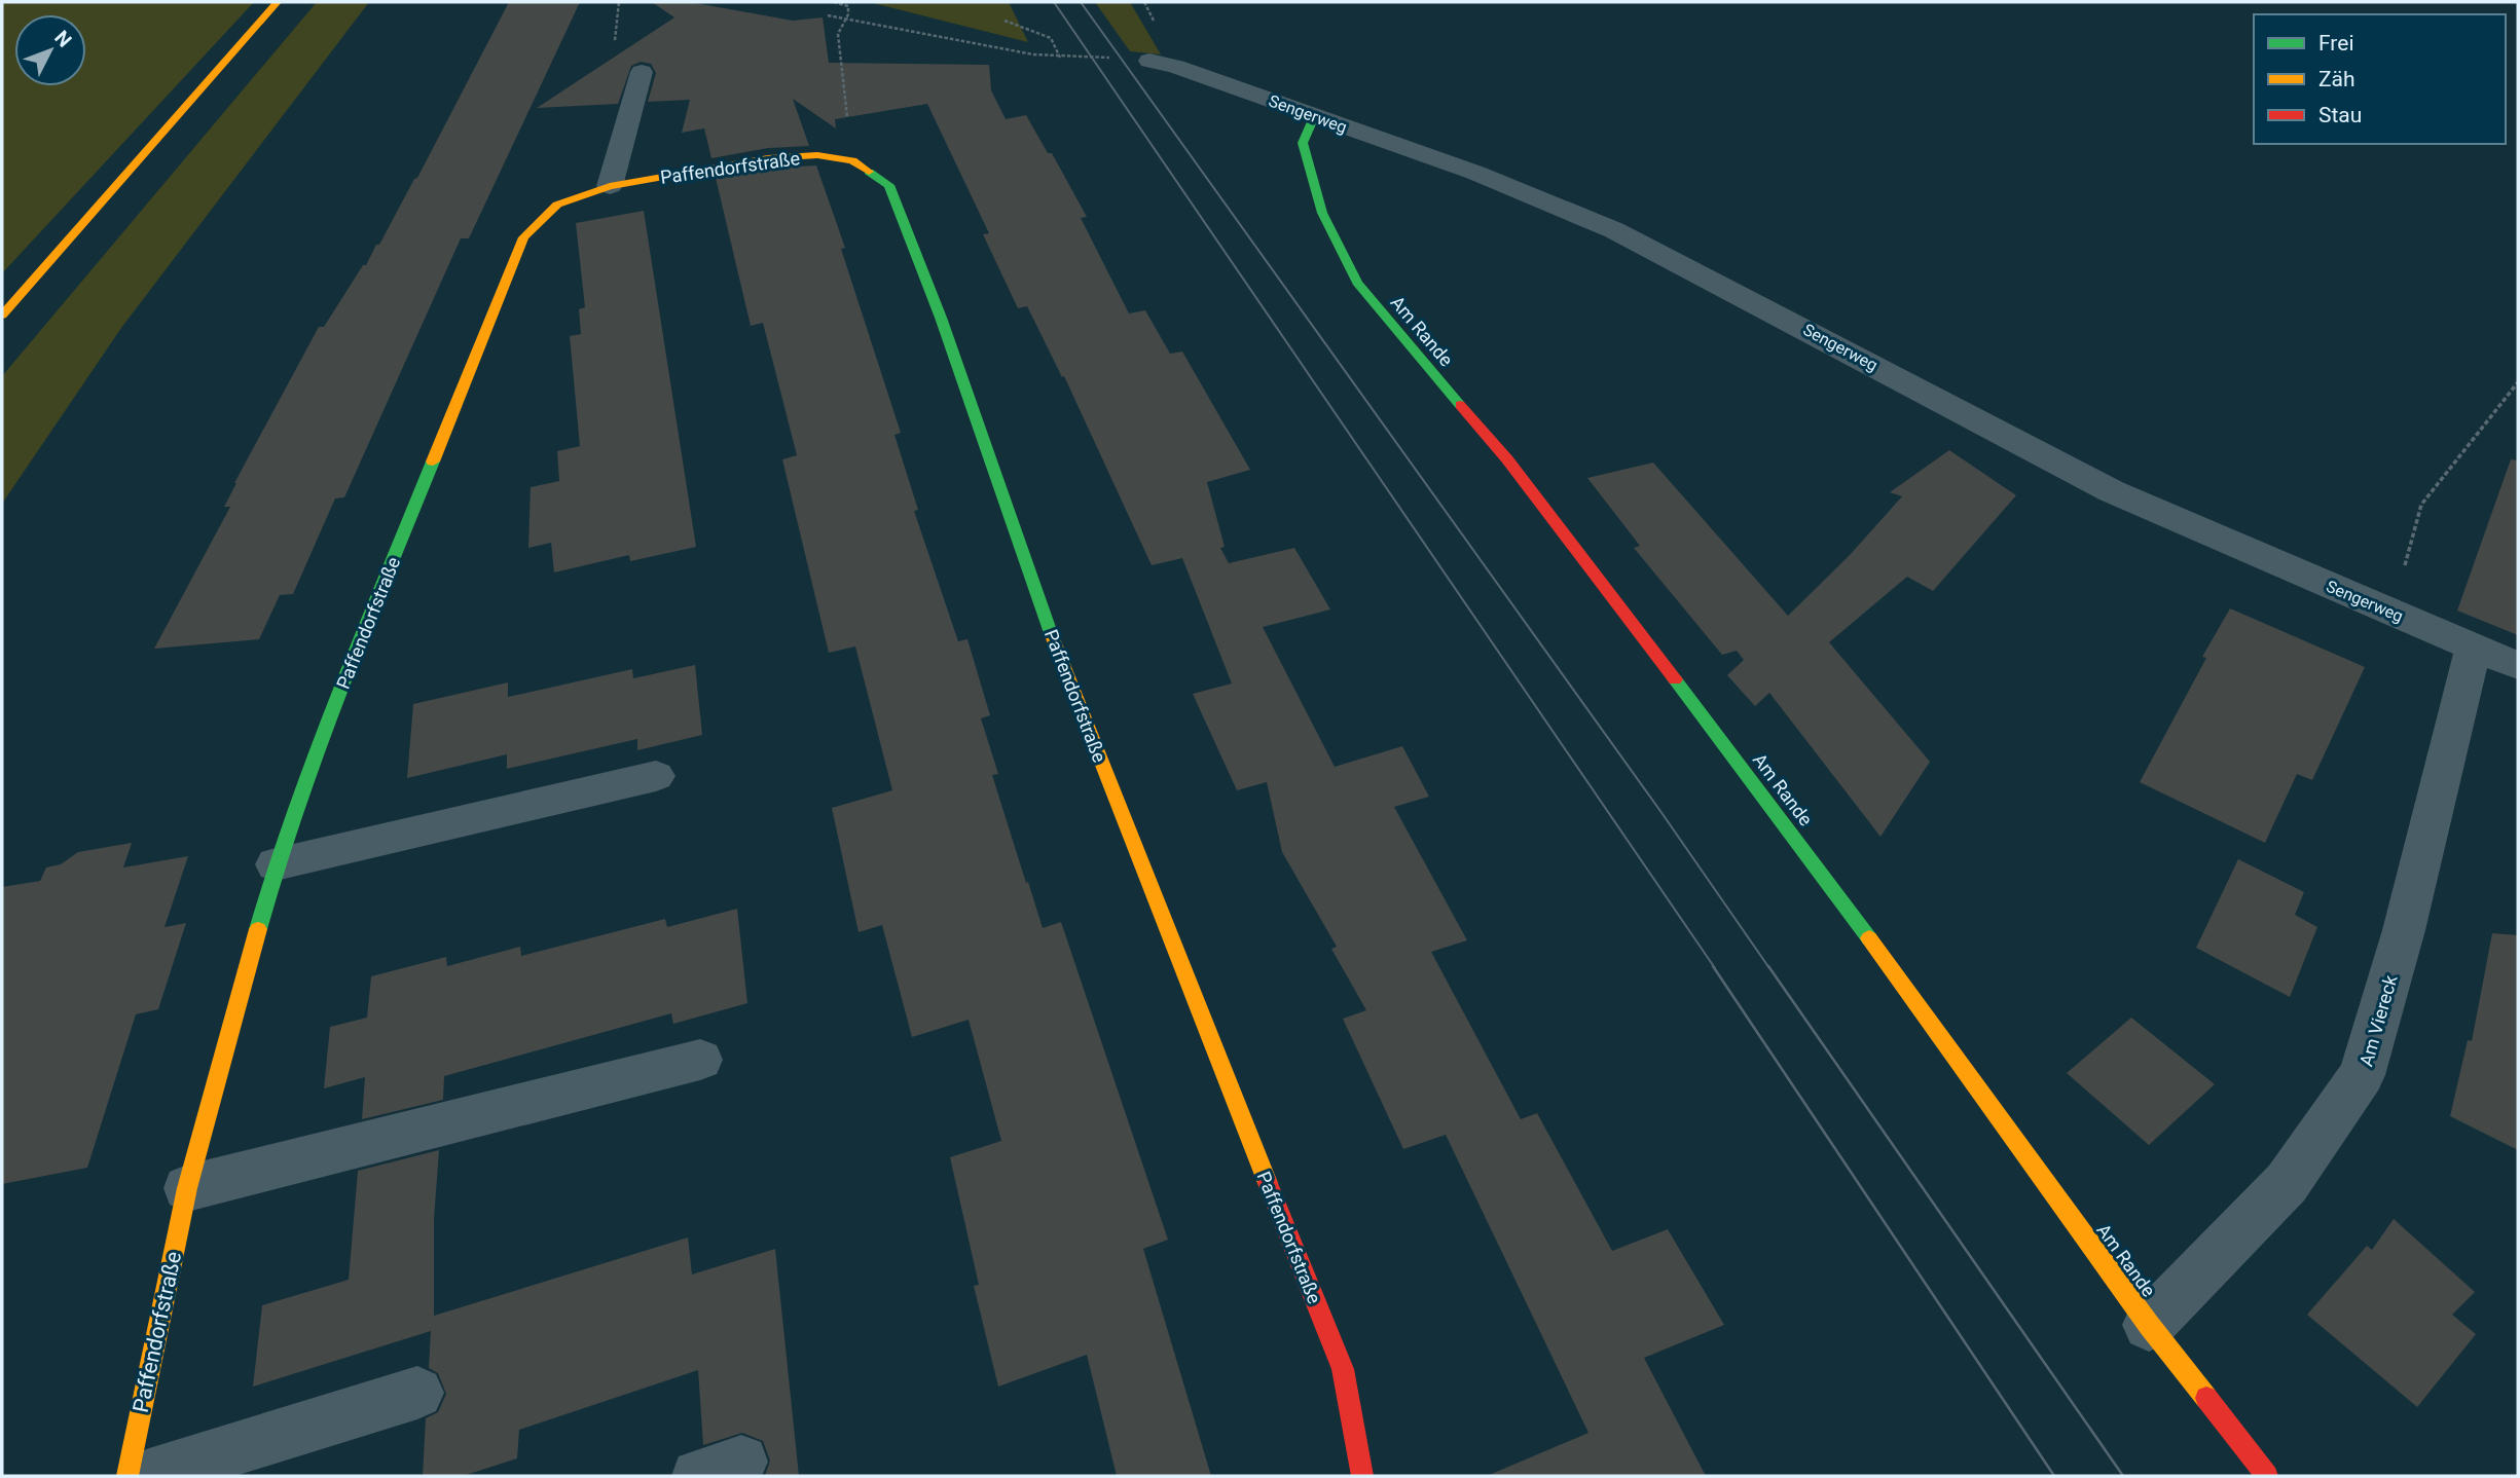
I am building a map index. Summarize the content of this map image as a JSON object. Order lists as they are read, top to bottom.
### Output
{
  "streets": {
    "main road": ["Paffendorfstraße", "Am Rande"],
    "street": ["Sengerweg", "Am Viereck"]
  },
  "crossings": [
    ["Sengerweg", "Am Rande"],
    ["Sengerweg", "Am Viereck"],
    ["Am Rande", "Am Viereck"]
  ],
  "legend": ["Frei", "Zäh", "Stau"],
  "north": "top right"
}
